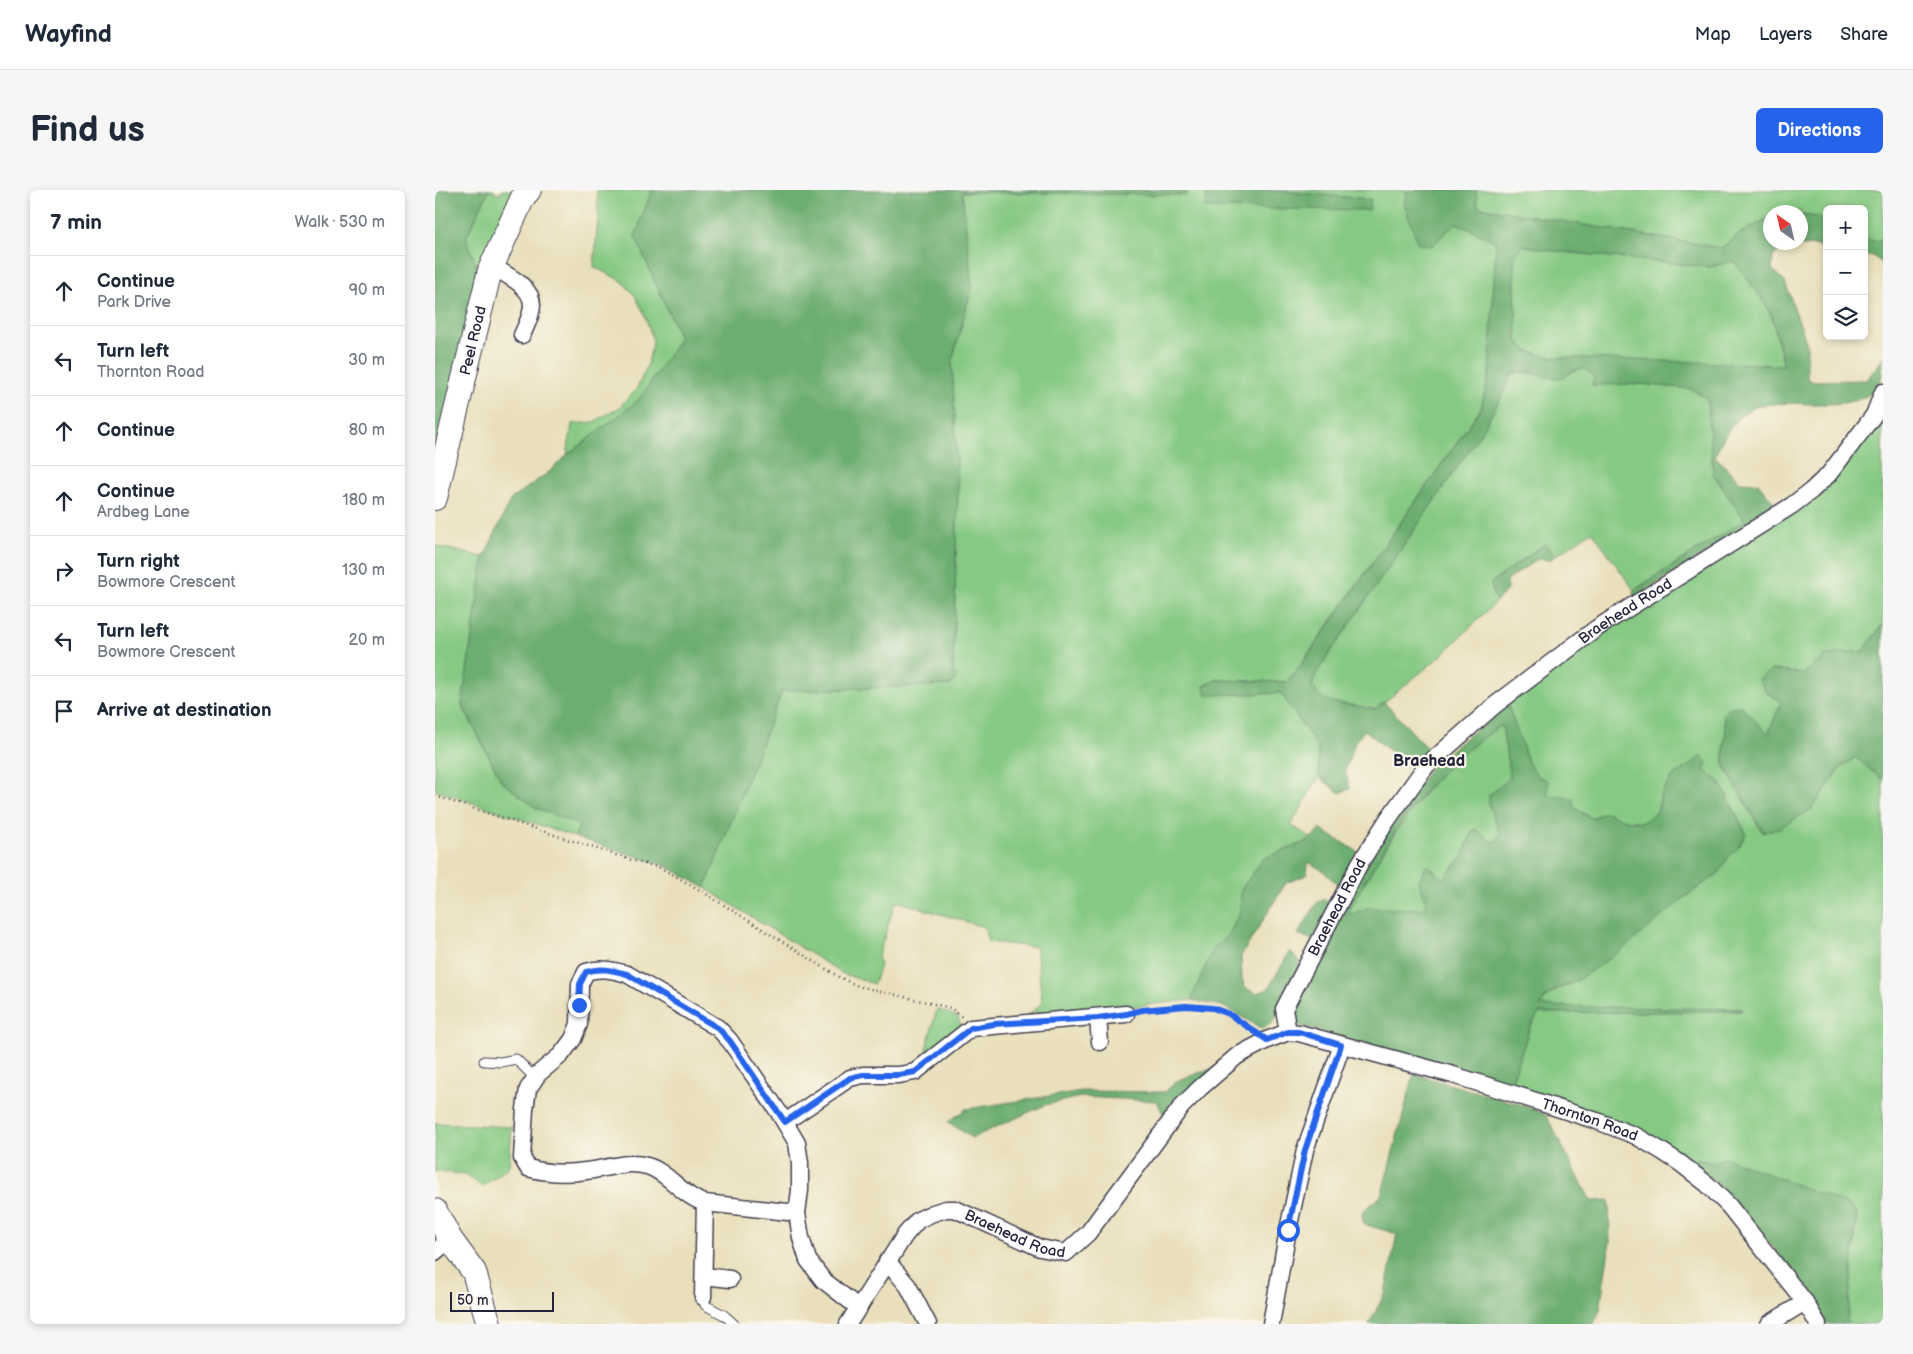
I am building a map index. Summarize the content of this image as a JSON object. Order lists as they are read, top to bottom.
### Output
{
  "streets": {
    "street": ["Peel Road", "Braehead Road", "Thornton Road"]
  },
  "crossings": [
    ["Braehead Road", "Thornton Road"]
  ],
  "districts": ["Braehead"],
  "scale_bar": "50 m",
  "north": "top left",
  "page": {
    "header": "Wayfind",
    "nav": ["Map", "Layers", "Share"],
    "buttons": "Directions",
    "title": "Find us",
    "heading": ["7 min", "Walk · 530 m"],
    "map_buttons": ["+", "−"],
    "list": [
      ["Continue", "Park Drive", "90 m"],
      ["Turn left", "Thornton Road", "30 m"],
      ["Continue", "80 m"],
      ["Continue", "Ardbeg Lane", "180 m"],
      ["Turn right", "Bowmore Crescent", "130 m"],
      ["Turn left", "Bowmore Crescent", "20 m"],
      "Arrive at destination"
    ],
    "scale": "50 m"
  }
}
